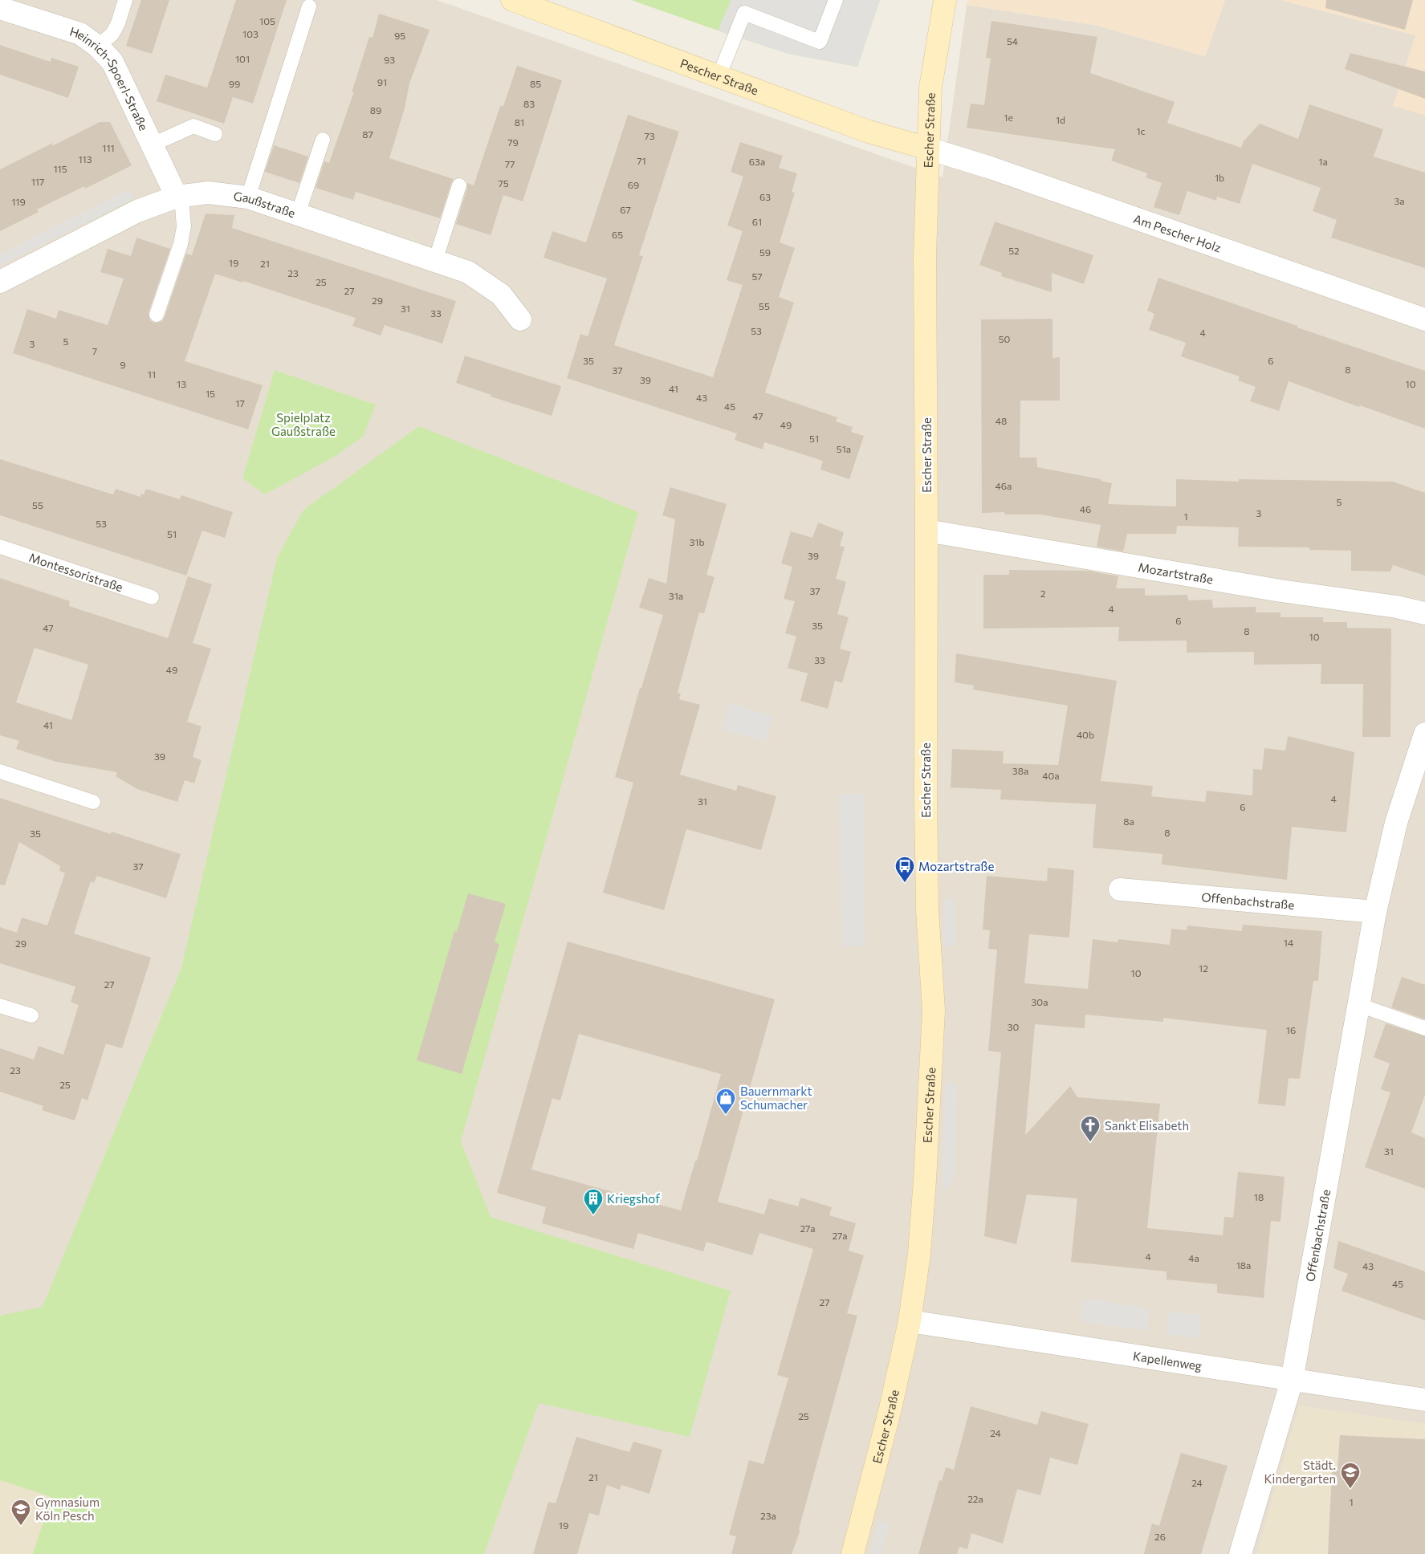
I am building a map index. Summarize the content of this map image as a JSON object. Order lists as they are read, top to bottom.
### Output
{
  "streets": {
    "main road": ["Pescher Straße", "Escher Straße"],
    "street": [
      "Heinrich-Spoerl-Straße",
      "Gaußstraße",
      "Am Pescher Holz",
      "Mozartstraße",
      "Offenbachstraße",
      "Kapellenweg"
    ],
    "lane": ["Montessoristraße"]
  },
  "crossings": [
    ["Pescher Straße", "Escher Straße"],
    ["Pescher Straße", "Am Pescher Holz"],
    ["Heinrich-Spoerl-Straße", "Gaußstraße"],
    ["Escher Straße", "Am Pescher Holz"],
    ["Escher Straße", "Mozartstraße"],
    ["Escher Straße", "Kapellenweg"],
    ["Offenbachstraße", "Kapellenweg"]
  ],
  "parks": ["Spielplatz Gaußstraße"],
  "places": {
    "bus stop": ["Mozartstraße"],
    "shop": ["Bauernmarkt Schumacher"],
    "church": ["Sankt Elisabeth"],
    "building": ["Kriegshof"],
    "school or university": ["Städt. Kindergarten", "Gymnasium Köln Pesch"]
  },
  "house_numbers": [
    "105",
    "103",
    "95",
    "54",
    "101",
    "93",
    "91",
    "99",
    "85",
    "83",
    "89",
    "1e",
    "1d",
    "81",
    "1c",
    "87",
    "73",
    "79",
    "111",
    "113",
    "71",
    "63a",
    "1a",
    "77",
    "115",
    "1b",
    "117",
    "75",
    "69",
    "63",
    "3a",
    "119",
    "67",
    "61",
    "65",
    "52",
    "59",
    "19",
    "21",
    "23",
    "57",
    "25",
    "27",
    "29",
    "55",
    "31",
    "33",
    "53",
    "4",
    "50",
    "5",
    "3",
    "7",
    "35",
    "6",
    "9",
    "8",
    "37",
    "11",
    "39",
    "13",
    "10",
    "41",
    "15",
    "43",
    "17",
    "45",
    "47",
    "48",
    "49",
    "51",
    "51a",
    "46a",
    "5",
    "55",
    "46",
    "3",
    "1",
    "53",
    "51",
    "31b",
    "39",
    "37",
    "2",
    "31a",
    "4",
    "6",
    "35",
    "47",
    "8",
    "10",
    "33",
    "49",
    "41",
    "40b",
    "39",
    "38a",
    "40a",
    "4",
    "31",
    "6",
    "8a",
    "8",
    "35",
    "37",
    "14",
    "29",
    "12",
    "10",
    "27",
    "30a",
    "30",
    "16",
    "23",
    "25",
    "31",
    "18",
    "27a",
    "27a",
    "4",
    "4a",
    "18a",
    "43",
    "45",
    "27",
    "25",
    "24",
    "21",
    "24",
    "22a",
    "1",
    "23a",
    "19",
    "26"
  ]
}
